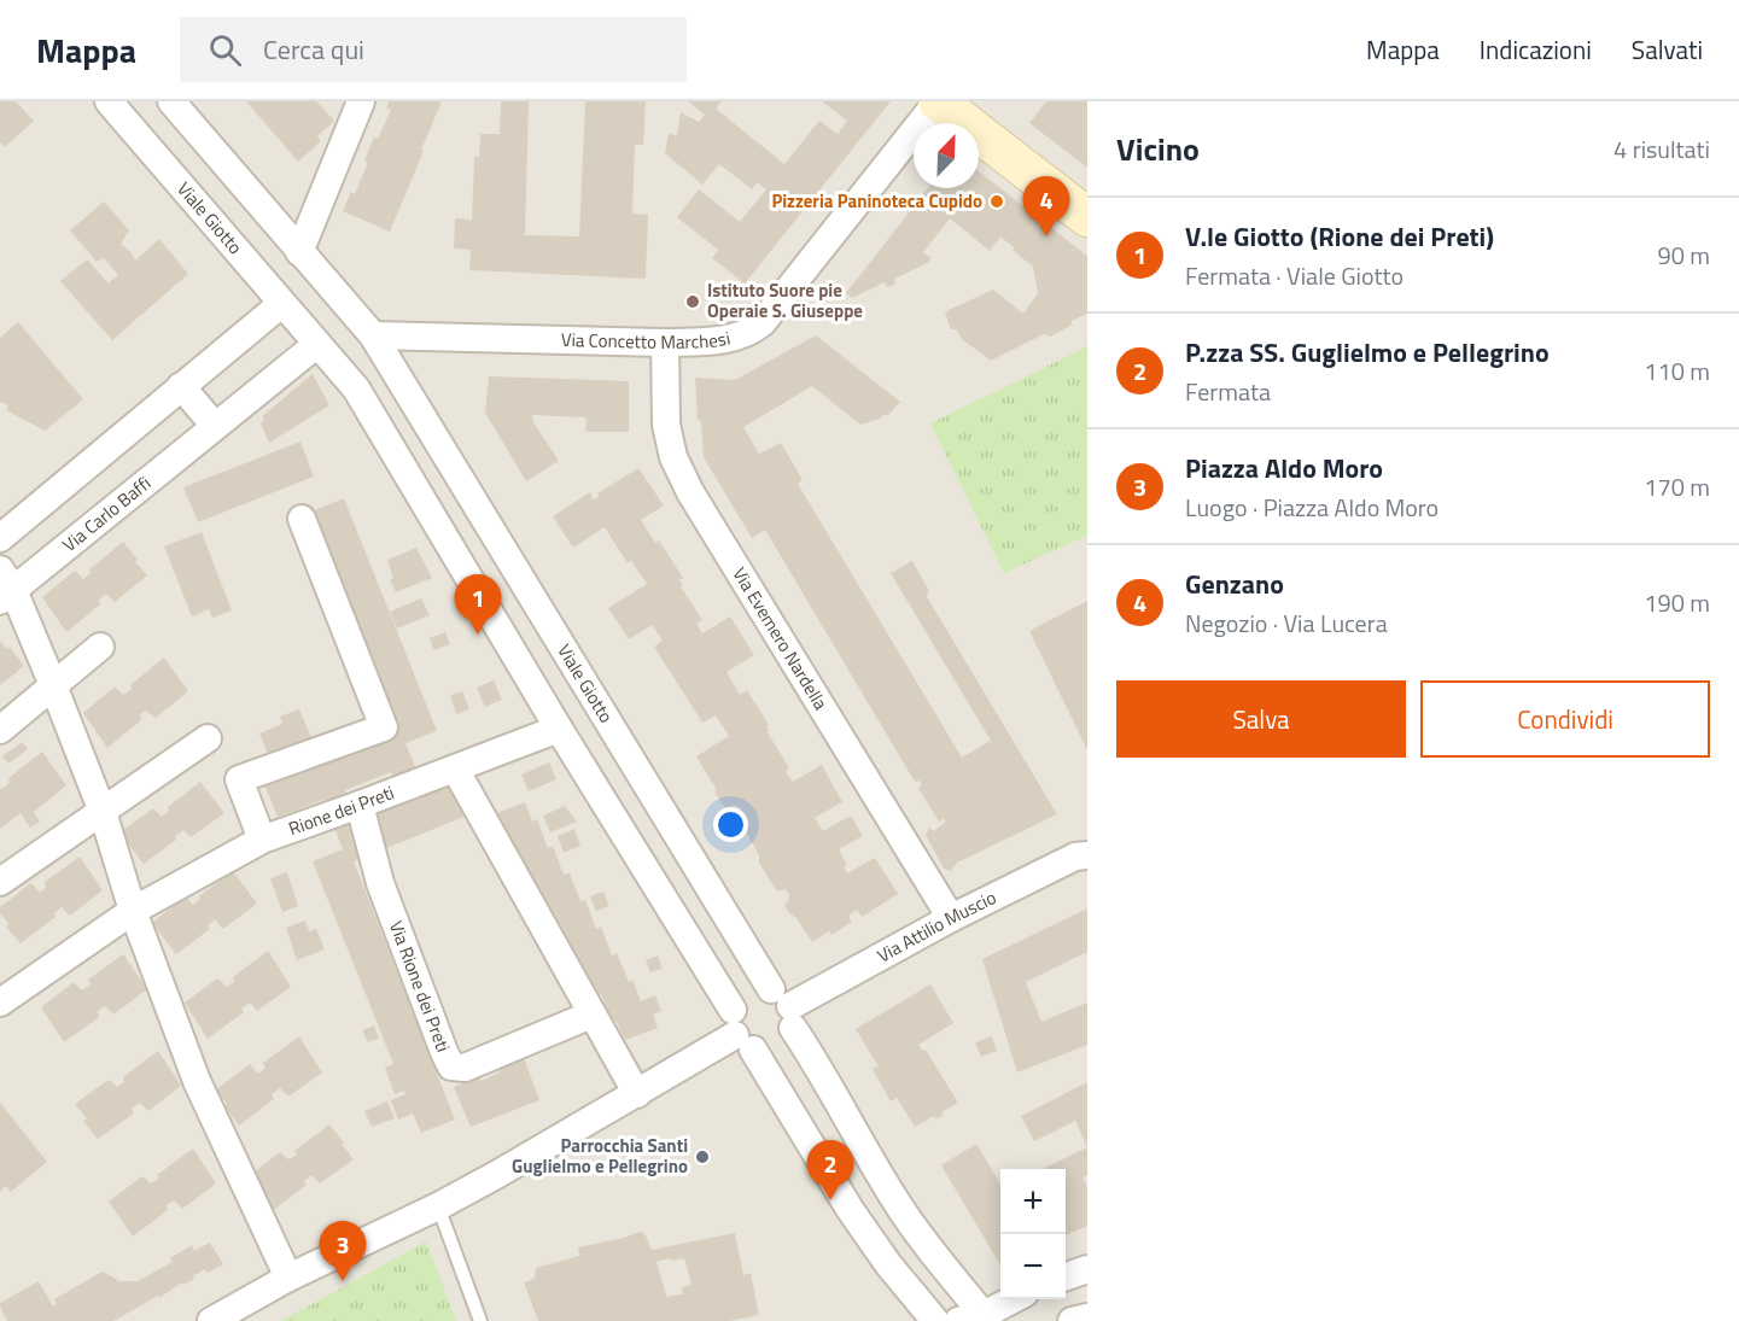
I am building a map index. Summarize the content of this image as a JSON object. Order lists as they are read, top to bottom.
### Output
{
  "streets": {
    "street": [
      "Viale Giotto",
      "Via Concetto Marchesi",
      "Via Carlo Baffi",
      "Via Evemero Nardella",
      "Rione dei Preti",
      "Via Attilio Muscio",
      "Via Rione dei Preti"
    ]
  },
  "crossings": [
    ["Viale Giotto", "Via Concetto Marchesi"],
    ["Viale Giotto", "Via Carlo Baffi"],
    ["Viale Giotto", "Rione dei Preti"],
    ["Viale Giotto", "Via Attilio Muscio"],
    ["Via Concetto Marchesi", "Via Evemero Nardella"],
    ["Via Evemero Nardella", "Via Attilio Muscio"],
    ["Rione dei Preti", "Via Rione dei Preti"]
  ],
  "places": ["Pizzeria Paninoteca Cupido", "Istituto Suore pie Operaie S. Giuseppe", "Parrocchia Santi Guglielmo e Pellegrino"],
  "north": "top right",
  "page": {
    "header": "Mappa",
    "search": "Cerca qui",
    "nav": ["Mappa", "Indicazioni", "Salvati"],
    "heading": ["Vicino", "4 risultati"],
    "pins": [
      "4",
      "1",
      "2",
      "3"
    ],
    "list": [
      {
        "mark": "1",
        "name": "V.le Giotto (Rione dei Preti)",
        "note": "Fermata · Viale Giotto",
        "value": "90 m"
      },
      {
        "mark": "2",
        "name": "P.zza SS. Guglielmo e Pellegrino",
        "note": "Fermata",
        "value": "110 m"
      },
      {
        "mark": "3",
        "name": "Piazza Aldo Moro",
        "note": "Luogo · Piazza Aldo Moro",
        "value": "170 m"
      },
      {
        "mark": "4",
        "name": "Genzano",
        "note": "Negozio · Via Lucera",
        "value": "190 m"
      }
    ],
    "buttons": ["Salva", "Condividi"],
    "map_buttons": ["+", "−"]
  }
}
